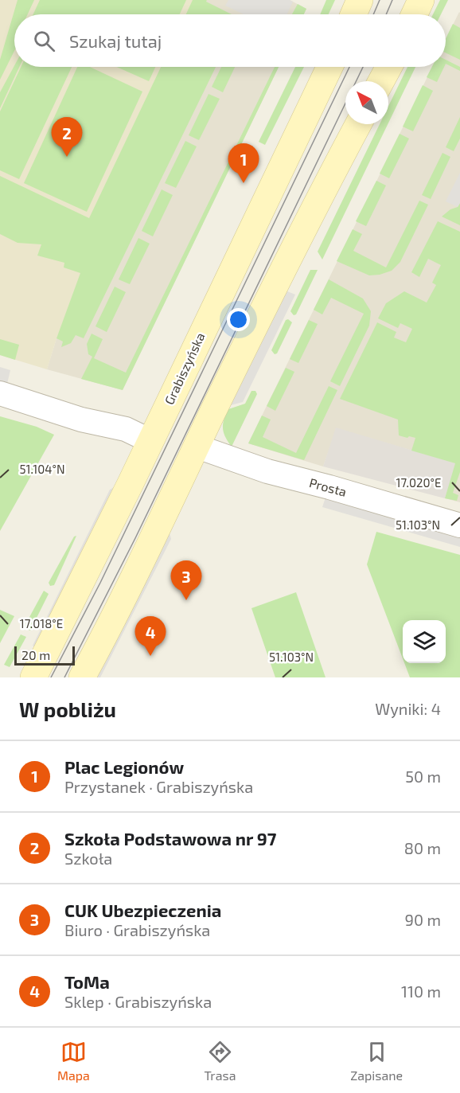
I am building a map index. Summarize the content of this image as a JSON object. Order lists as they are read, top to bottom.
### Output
{
  "streets": {
    "main road": ["Grabiszyńska"],
    "street": ["Prosta"]
  },
  "scale_bar": "20 m",
  "north": "top left",
  "page": {
    "search": "Szukaj tutaj",
    "pins": [
      "2",
      "1",
      "3",
      "4"
    ],
    "scale": "20 m",
    "heading": ["W pobliżu", "Wyniki: 4"],
    "list": [
      {
        "mark": "1",
        "name": "Plac Legionów",
        "note": "Przystanek · Grabiszyńska",
        "value": "50 m"
      },
      {
        "mark": "2",
        "name": "Szkoła Podstawowa nr 97",
        "note": "Szkoła",
        "value": "80 m"
      },
      {
        "mark": "3",
        "name": "CUK Ubezpieczenia",
        "note": "Biuro · Grabiszyńska",
        "value": "90 m"
      },
      {
        "mark": "4",
        "name": "ToMa",
        "note": "Sklep · Grabiszyńska",
        "value": "110 m"
      }
    ],
    "nav": ["Mapa", "Trasa", "Zapisane"]
  },
  "coordinates": [
    "51.104°N",
    "17.020°E",
    "51.103°N",
    "17.018°E"
  ]
}
